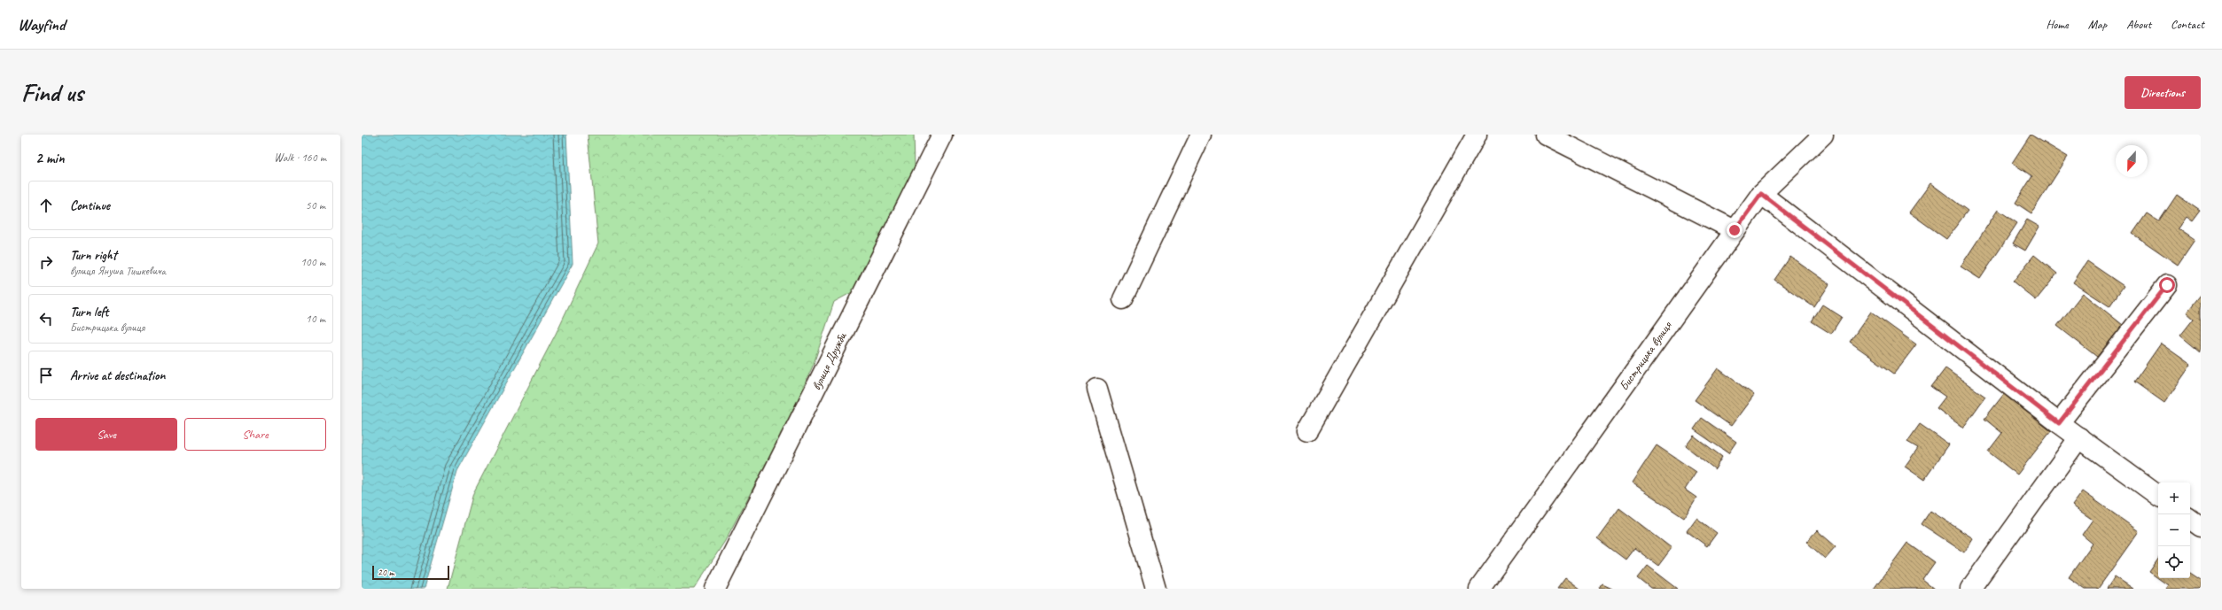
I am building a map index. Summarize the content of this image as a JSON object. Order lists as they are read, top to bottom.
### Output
{
  "streets": {
    "street": ["Бистрицька вулиця", "вулиця Дружби"]
  },
  "scale_bar": "20 m",
  "north": "bottom",
  "page": {
    "header": "Wayfind",
    "nav": [
      "Home",
      "Map",
      "About",
      "Contact"
    ],
    "buttons": [
      "Directions",
      ["Save", "Share"]
    ],
    "title": "Find us",
    "heading": ["2 min", "Walk · 160 m"],
    "list": [
      ["Continue", "50 m"],
      ["Turn right", "вулиця Януша Тишкевича", "100 m"],
      ["Turn left", "Бистрицька вулиця", "10 m"],
      "Arrive at destination"
    ],
    "map_buttons": ["+", "−"],
    "scale": "20 m"
  }
}
